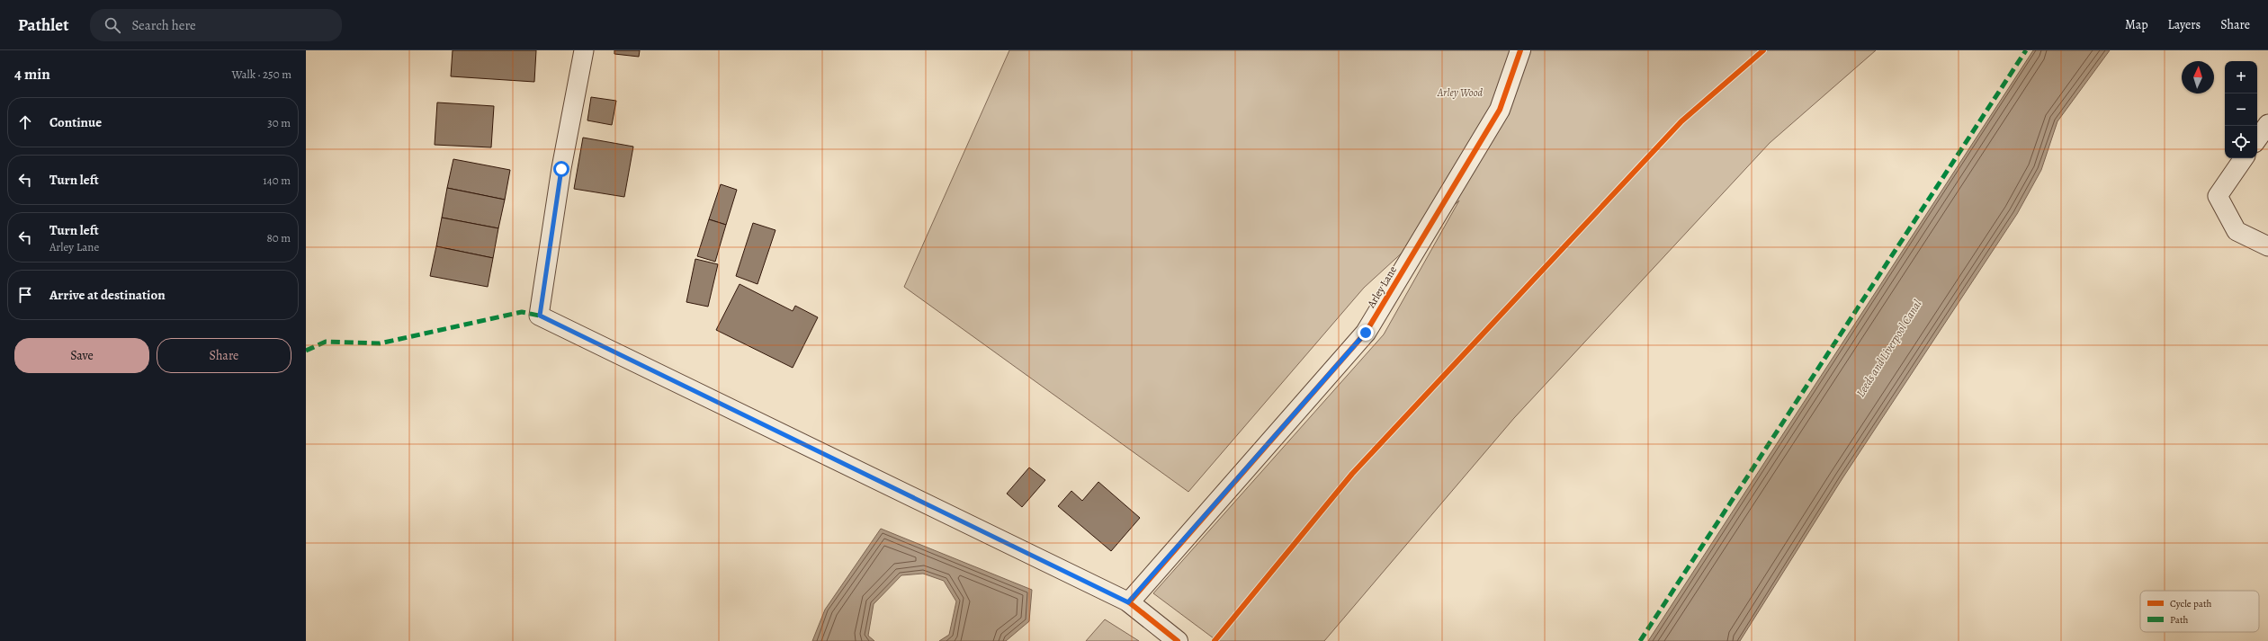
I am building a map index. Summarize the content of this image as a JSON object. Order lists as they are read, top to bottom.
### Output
{
  "streets": {
    "street": ["Arley Lane"]
  },
  "water": ["Leeds and Liverpool Canal"],
  "parks": ["Arley Wood"],
  "legend": ["Cycle path", "Path"],
  "north": "top",
  "page": {
    "header": "Pathlet",
    "search": "Search here",
    "nav": ["Map", "Layers", "Share"],
    "heading": ["4 min", "Walk · 250 m"],
    "map_buttons": ["+", "−"],
    "list": [
      ["Continue", "30 m"],
      ["Turn left", "140 m"],
      ["Turn left", "Arley Lane", "80 m"],
      "Arrive at destination"
    ],
    "buttons": ["Save", "Share"]
  }
}
